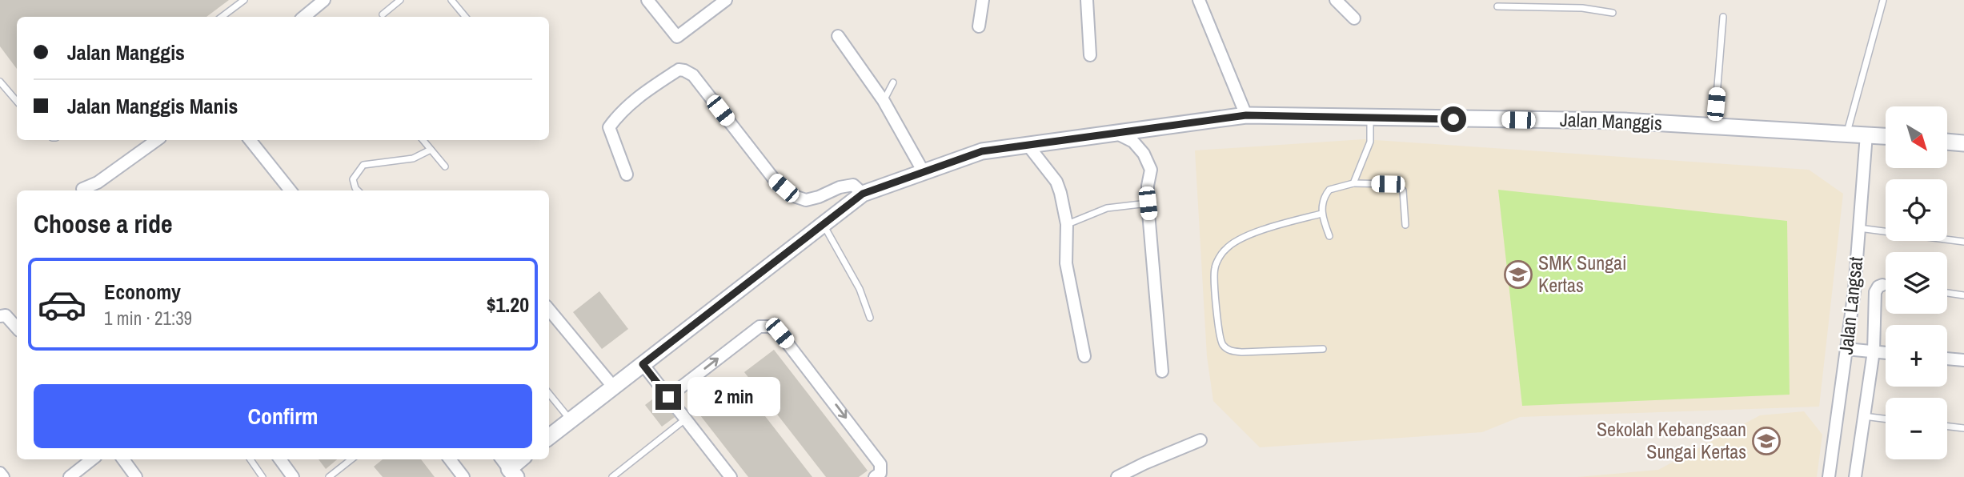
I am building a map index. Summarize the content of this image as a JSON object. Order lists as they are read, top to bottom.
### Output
{
  "streets": {
    "street": ["Jalan Manggis", "Jalan Langsat"]
  },
  "crossings": [
    ["Jalan Manggis", "Jalan Langsat"]
  ],
  "places": {
    "school or university": ["SMK Sungai Kertas", "Sekolah Kebangsaan Sungai Kertas"]
  },
  "north": "bottom right",
  "page": {
    "banner": ["Jalan Manggis", "Jalan Manggis Manis"],
    "map_buttons": ["+", "−"],
    "heading": "Choose a ride",
    "list": [
      {
        "name": "Economy",
        "note": "1 min · 21:39",
        "value": "$1.20"
      }
    ],
    "buttons": "Confirm",
    "bubble": "2 min"
  }
}
